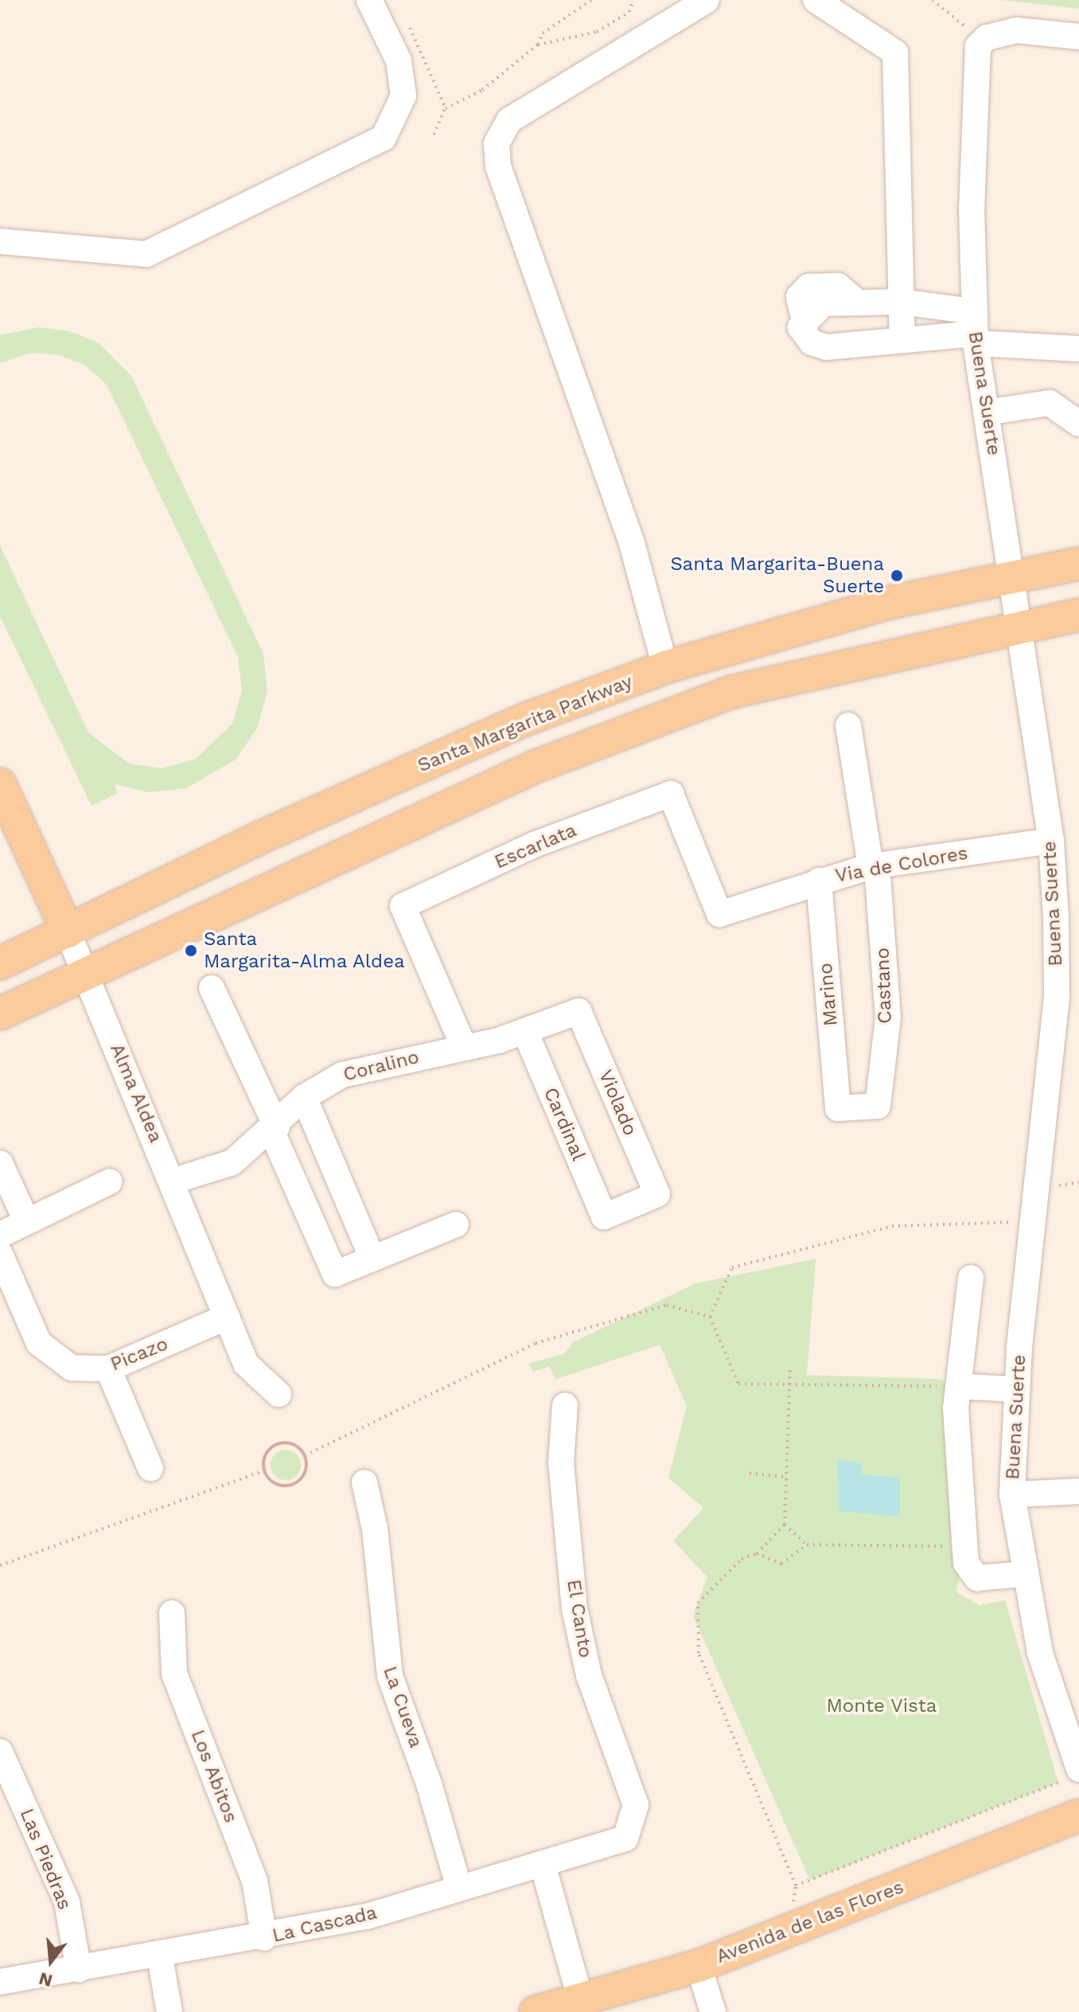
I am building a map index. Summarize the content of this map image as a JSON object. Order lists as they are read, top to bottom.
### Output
{
  "streets": {
    "main road": ["Santa Margarita Parkway", "Alma Aldea", "Avenida de las Flores"],
    "street": [
      "Buena Suerte",
      "Escarlata",
      "Via de Colores",
      "Castano",
      "Marino",
      "Coralino",
      "Violado",
      "Cardinal",
      "Picazo",
      "El Canto",
      "La Cueva",
      "Los Abitos",
      "Las Piedras",
      "La Cascada"
    ]
  },
  "crossings": [
    ["Buena Suerte", "Santa Margarita Parkway"],
    ["Buena Suerte", "Via de Colores"],
    ["Santa Margarita Parkway", "Alma Aldea"],
    ["Escarlata", "Via de Colores"],
    ["Escarlata", "Coralino"],
    ["Via de Colores", "Castano"],
    ["Via de Colores", "Marino"],
    ["Castano", "Marino"],
    ["Coralino", "Alma Aldea"],
    ["Coralino", "Violado"],
    ["Coralino", "Cardinal"],
    ["Alma Aldea", "Picazo"],
    ["Violado", "Cardinal"],
    ["El Canto", "La Cascada"],
    ["La Cueva", "La Cascada"],
    ["Los Abitos", "La Cascada"],
    ["Las Piedras", "La Cascada"]
  ],
  "parks": ["Monte Vista"],
  "places": ["Santa Margarita-Buena Suerte", "Santa Margarita-Alma Aldea"],
  "north": "bottom"
}
